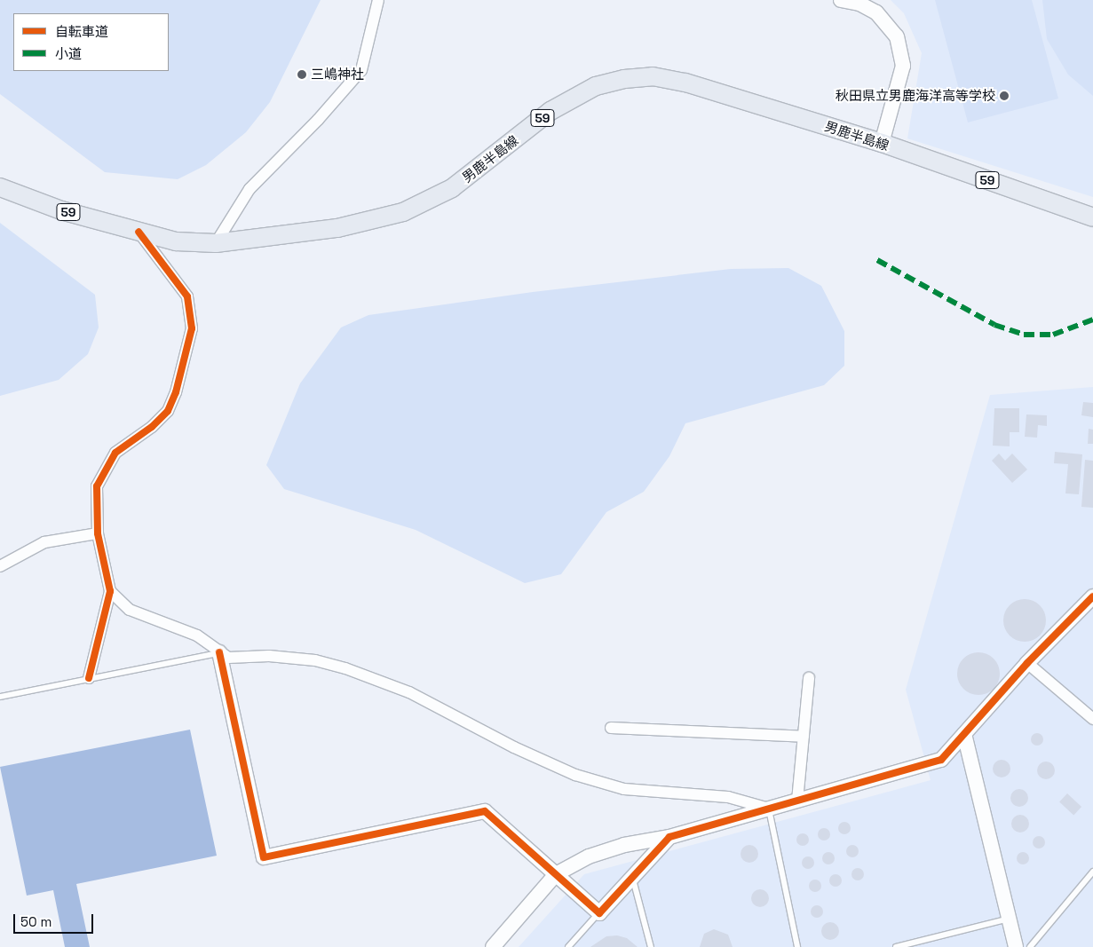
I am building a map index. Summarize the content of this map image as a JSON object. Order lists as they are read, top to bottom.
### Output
{
  "streets": {
    "main road": ["59", "男鹿半島線"]
  },
  "places": ["三嶋神社", "秋田県立男鹿海洋高等学校"],
  "legend": ["自転車道", "小道"],
  "scale_bar": "50 m"
}
